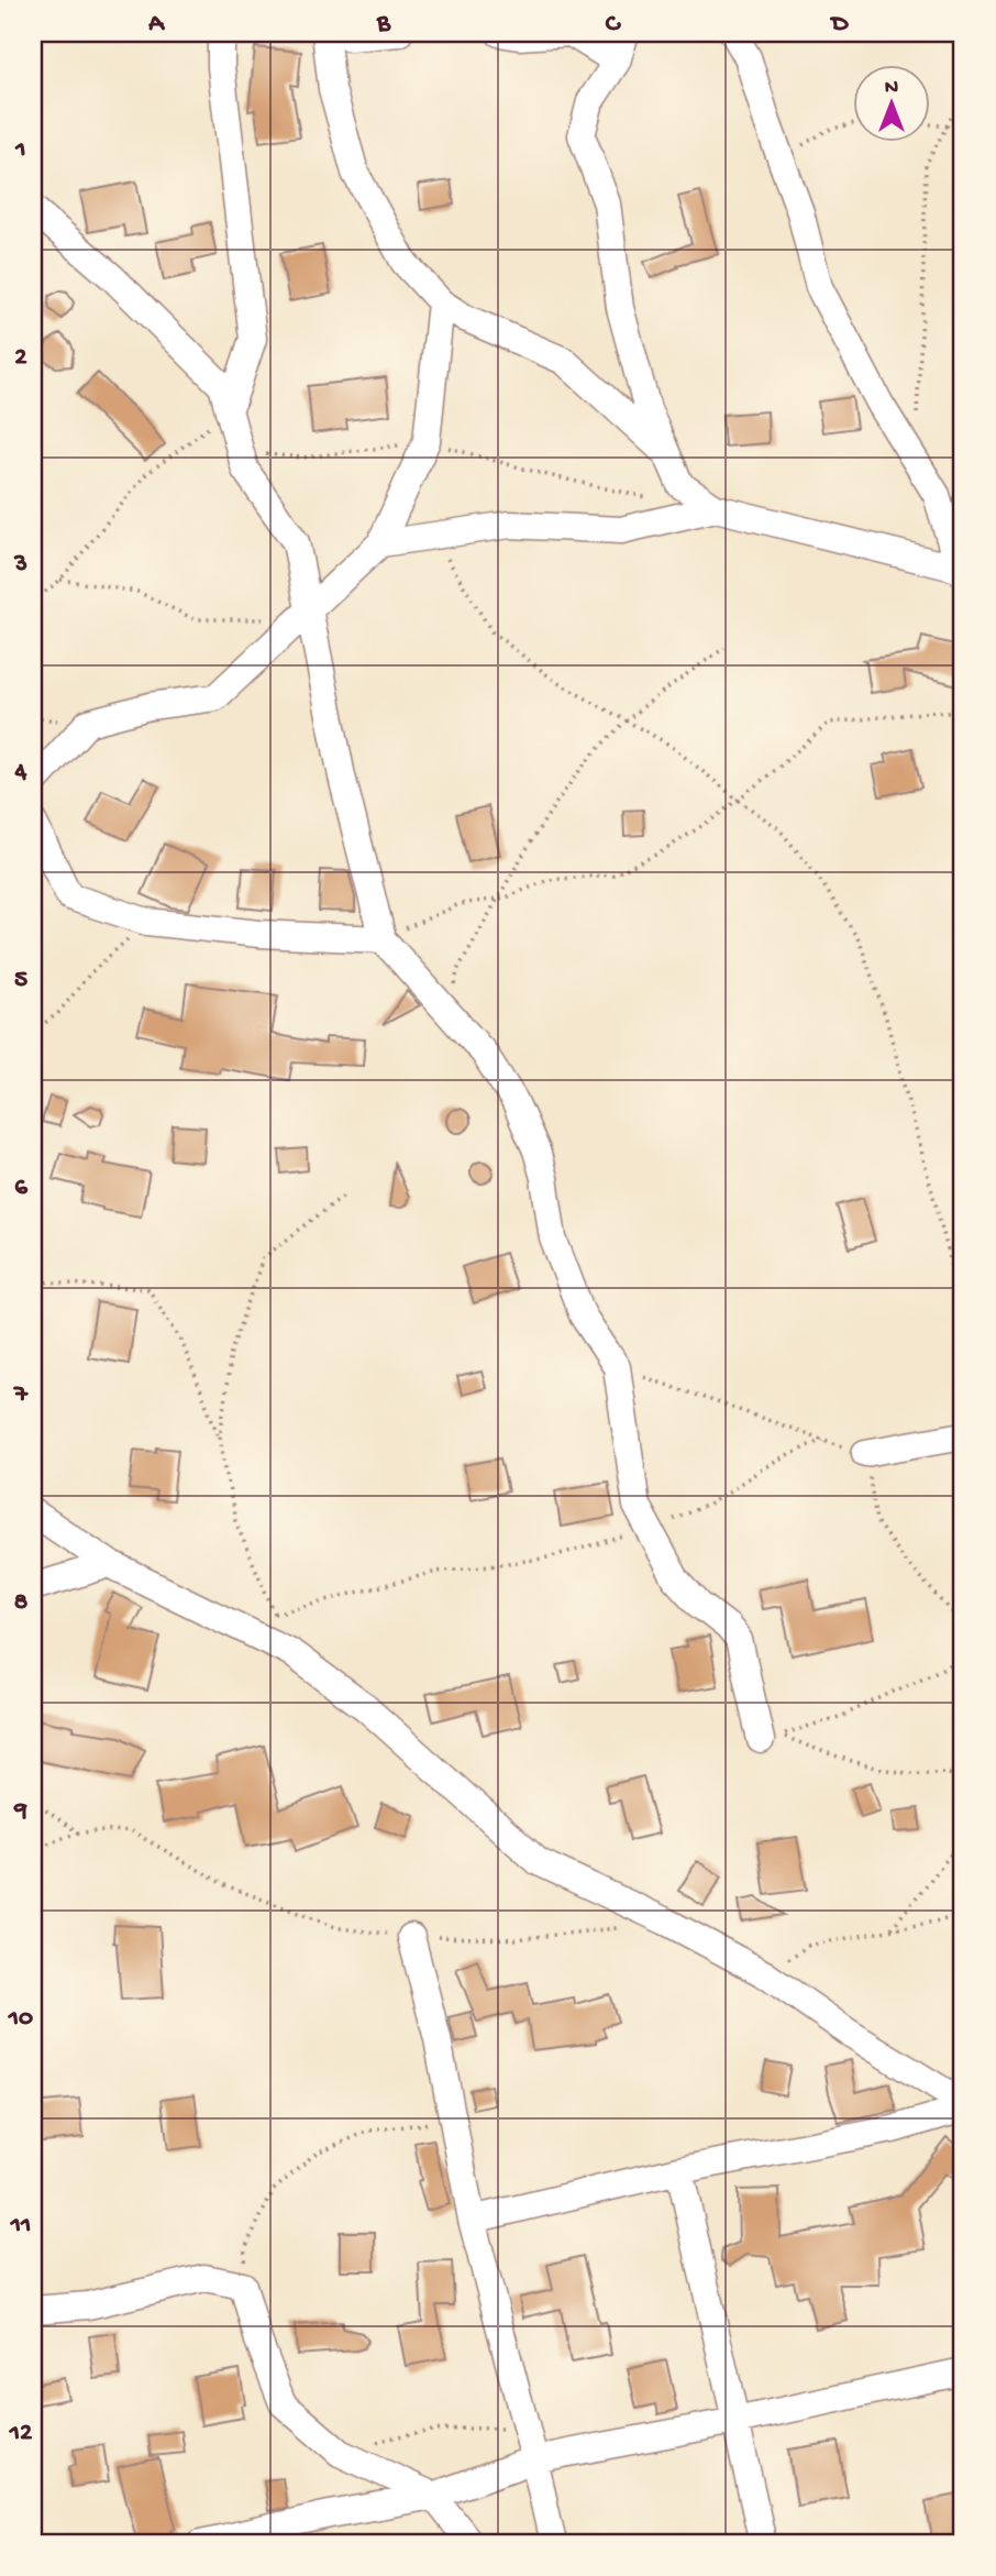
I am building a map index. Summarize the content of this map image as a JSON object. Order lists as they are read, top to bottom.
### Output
{
  "north": "top",
  "grid": {
    "columns": [
      "A",
      "B",
      "C",
      "D"
    ],
    "rows": [
      "1",
      "2",
      "3",
      "4",
      "5",
      "6",
      "7",
      "8",
      "9",
      "10",
      "11",
      "12"
    ]
  }
}
